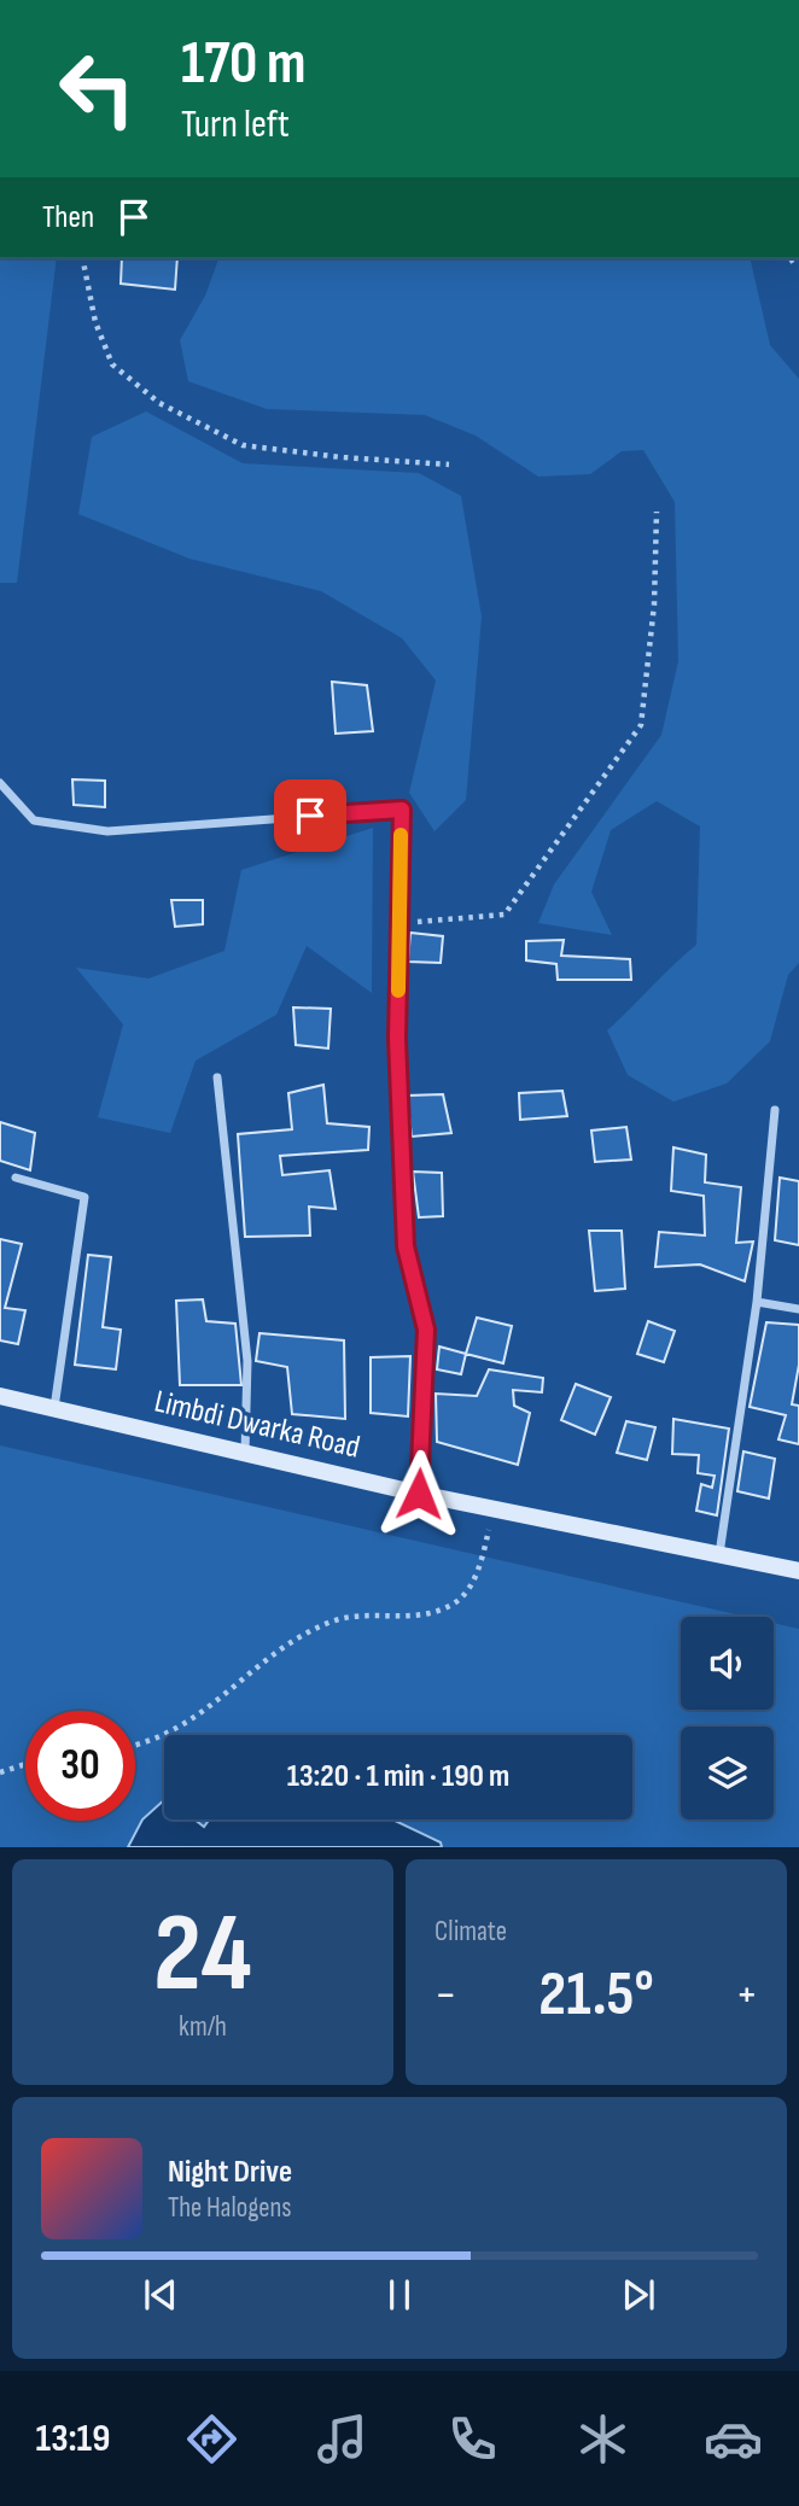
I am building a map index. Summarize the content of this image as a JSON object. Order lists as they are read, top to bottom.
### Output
{
  "streets": {
    "street": ["Limbdi Dwarka Road"]
  },
  "page": {
    "turn": ["170 m", "Turn left"],
    "then": "Then",
    "limit": "30",
    "trip": "13:20 · 1 min · 190 m",
    "tile": [
      ["24", "km/h"],
      "Climate"
    ],
    "heat": ["−", "21.5°", "+"],
    "song": ["Night Drive", "The Halogens"],
    "tabs": "13:19"
  }
}
